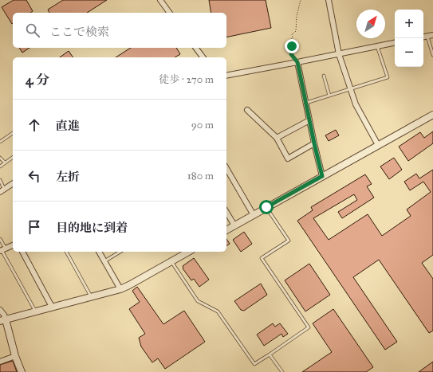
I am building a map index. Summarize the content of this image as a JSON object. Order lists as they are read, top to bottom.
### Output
{
  "north": "top right",
  "page": {
    "map_buttons": ["+", "−"],
    "search": "ここで検索",
    "heading": ["4 分", "徒歩 · 270 m"],
    "list": [
      ["直進", "90 m"],
      ["左折", "180 m"],
      "目的地に到着"
    ]
  }
}
